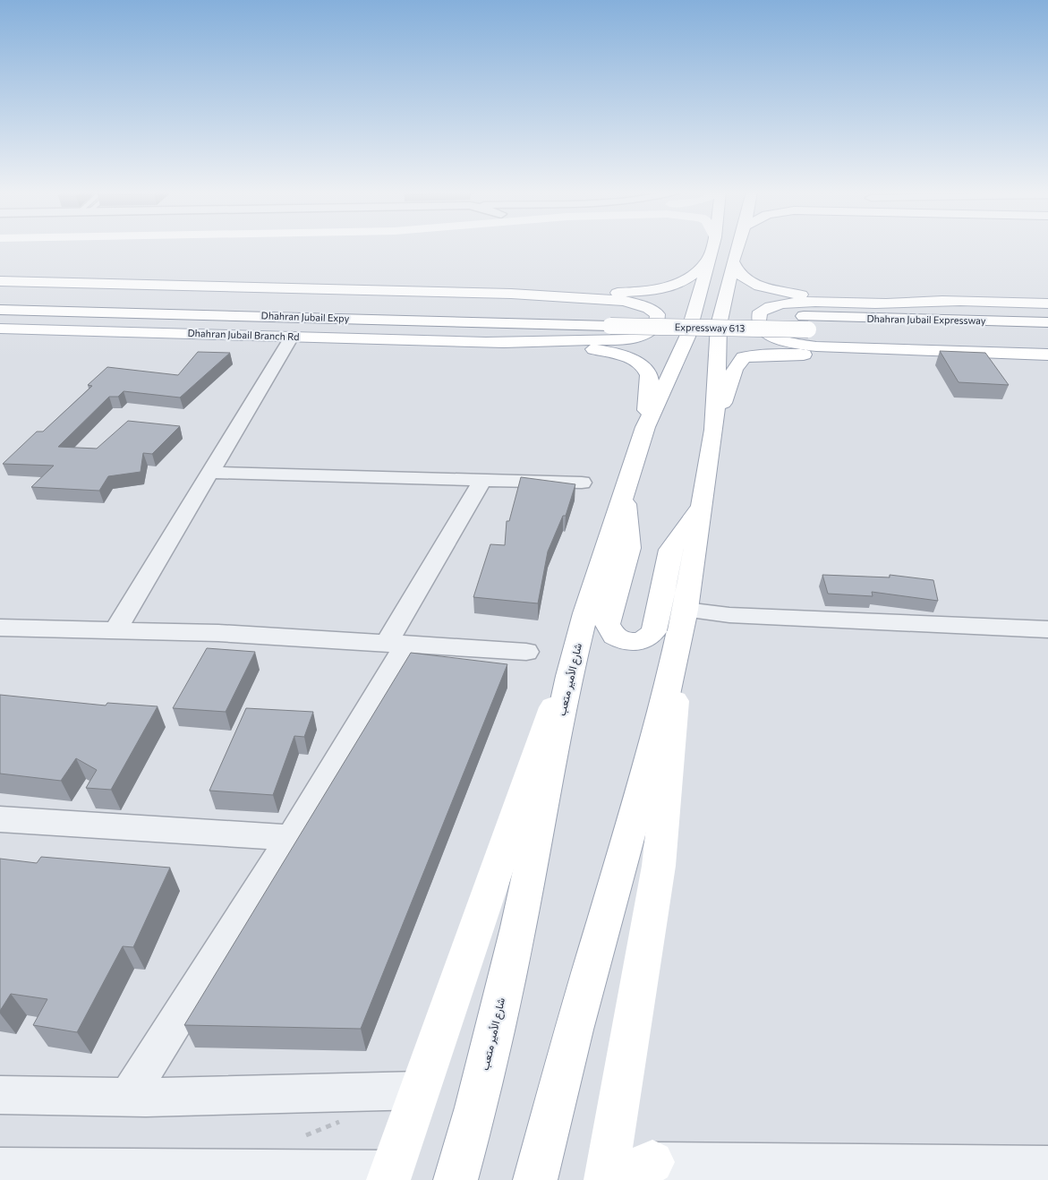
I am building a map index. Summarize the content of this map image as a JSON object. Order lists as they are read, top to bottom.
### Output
{
  "streets": {
    "main road": [
      "Dhahran Jubail Expy",
      "Dhahran Jubail Expressway",
      "Expressway 613",
      "Dhahran Jubail Branch Rd",
      "شارع الأمير متعب"
    ]
  },
  "crossings": [
    ["Dhahran Jubail Expy", "Expressway 613"],
    ["Dhahran Jubail Expressway", "Expressway 613"]
  ]
}
